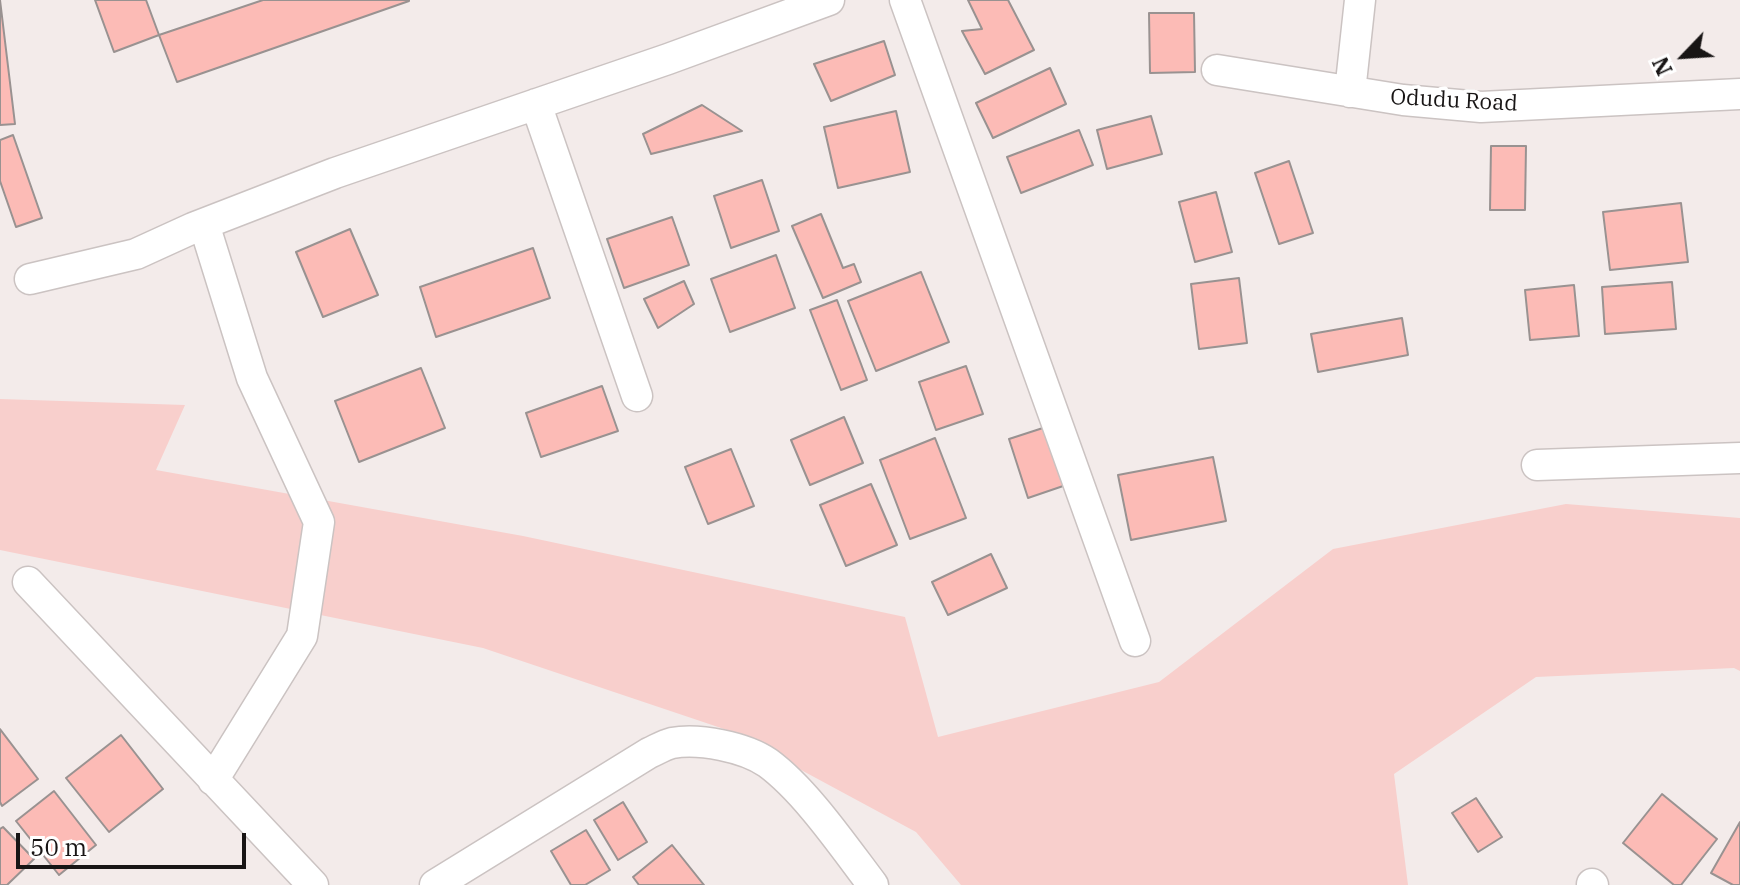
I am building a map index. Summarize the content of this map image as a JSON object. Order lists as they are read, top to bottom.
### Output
{
  "streets": {
    "street": ["Odudu Road"]
  },
  "scale_bar": "50 m",
  "north": "bottom left"
}
